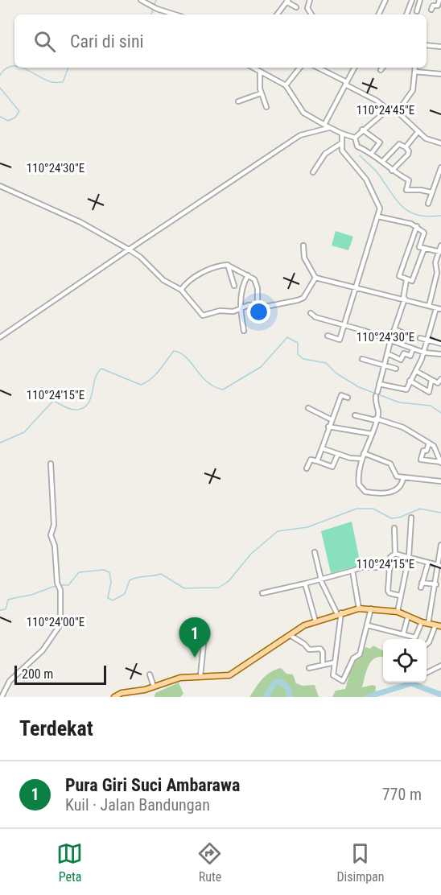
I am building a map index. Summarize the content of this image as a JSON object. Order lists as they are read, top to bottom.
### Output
{
  "scale_bar": "200 m",
  "page": {
    "search": "Cari di sini",
    "pins": "1",
    "scale": "200 m",
    "heading": "Terdekat",
    "list": [
      {
        "mark": "1",
        "name": "Pura Giri Suci Ambarawa",
        "note": "Kuil · Jalan Bandungan",
        "value": "770 m"
      }
    ],
    "nav": ["Peta", "Rute", "Disimpan"]
  },
  "coordinates": [
    "110°24'45\"E",
    "110°24'30\"E",
    "110°24'15\"E",
    "110°24'00\"E"
  ]
}
